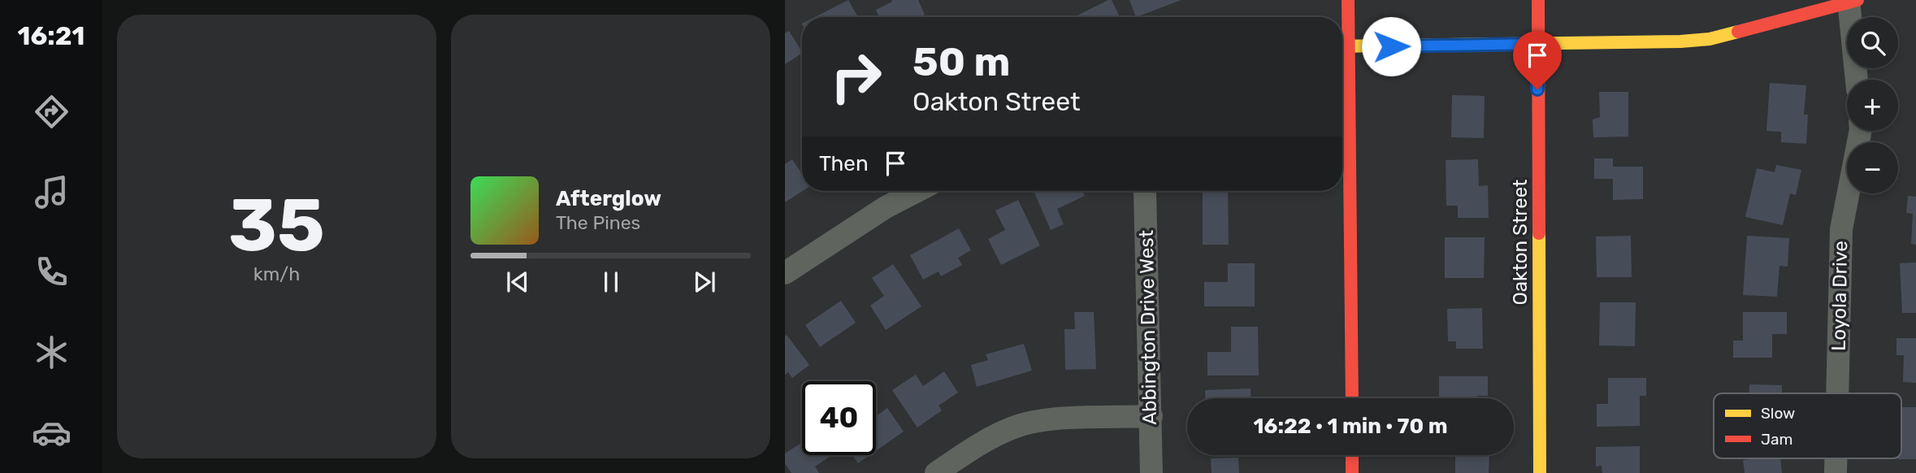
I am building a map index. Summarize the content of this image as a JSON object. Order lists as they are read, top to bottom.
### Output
{
  "streets": {
    "street": ["Oakton Street", "Loyola Drive", "Abbington Drive West"]
  },
  "legend": ["Slow", "Jam"],
  "page": {
    "tabs": "16:21",
    "tile": ["35", "km/h"],
    "map_buttons": ["+", "−"],
    "turn": ["50 m", "Oakton Street"],
    "then": "Then",
    "song": ["Afterglow", "The Pines"],
    "limit": "40",
    "trip": "16:22 · 1 min · 70 m"
  }
}
